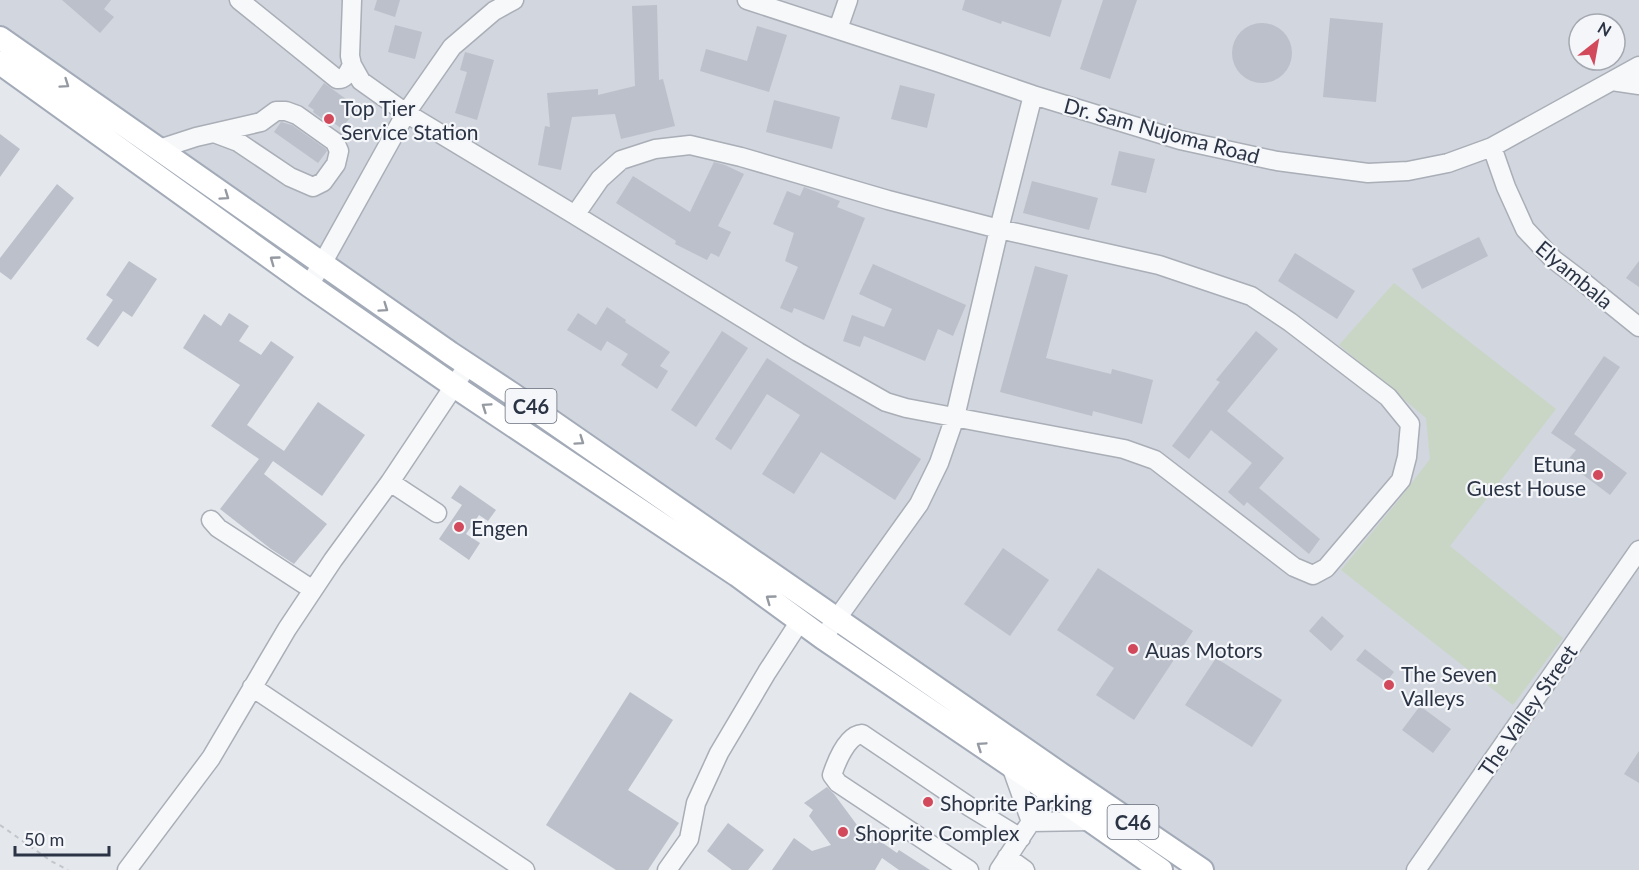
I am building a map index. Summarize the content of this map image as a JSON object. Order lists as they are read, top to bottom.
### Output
{
  "streets": {
    "main road": ["C46"],
    "street": ["Dr. Sam Nujoma Road", "Elyambala", "The Valley Street"]
  },
  "crossings": [
    ["Dr. Sam Nujoma Road", "Elyambala"]
  ],
  "places": [
    "Top Tier Service Station",
    "Etuna Guest House",
    "Engen",
    "Auas Motors",
    "The Seven Valleys",
    "Shoprite Parking",
    "Shoprite Complex"
  ],
  "scale_bar": "50 m",
  "north": "top right"
}
